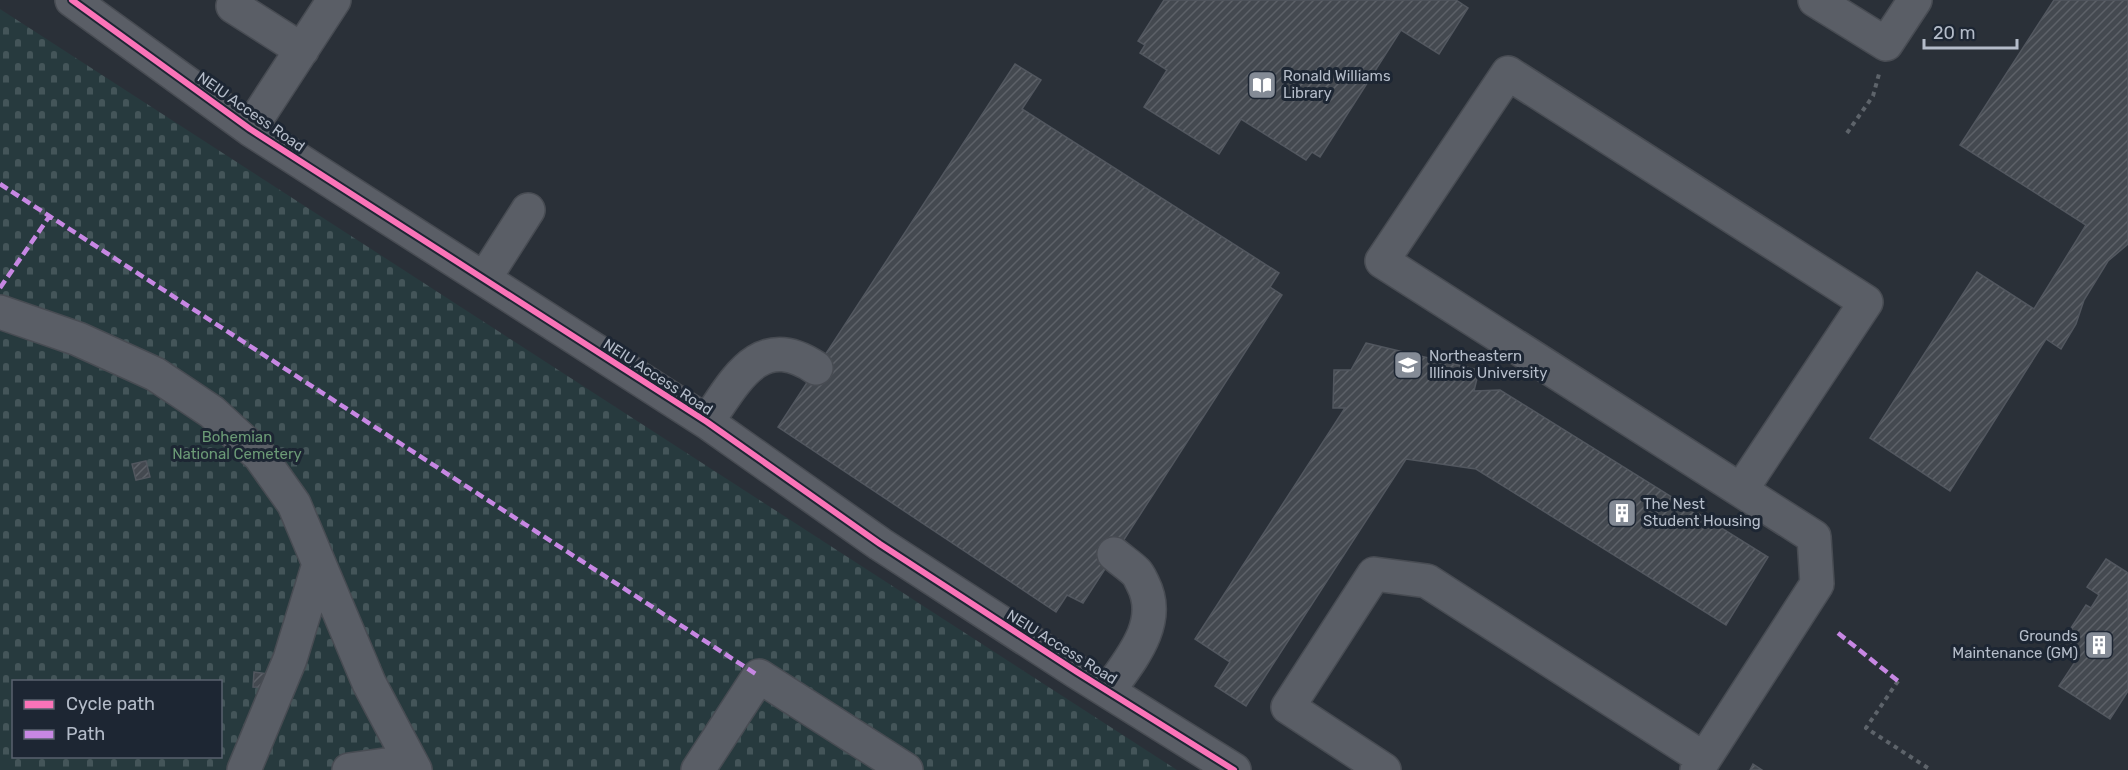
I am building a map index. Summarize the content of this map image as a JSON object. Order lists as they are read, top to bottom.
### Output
{
  "streets": {
    "street": ["NEIU Access Road"]
  },
  "parks": ["Bohemian National Cemetery"],
  "places": {
    "library": ["Ronald Williams Library"],
    "school or university": ["Northeastern Illinois University"],
    "building": ["The Nest Student Housing", "Grounds Maintenance (GM)"]
  },
  "legend": ["Cycle path", "Path"],
  "scale_bar": "20 m"
}
